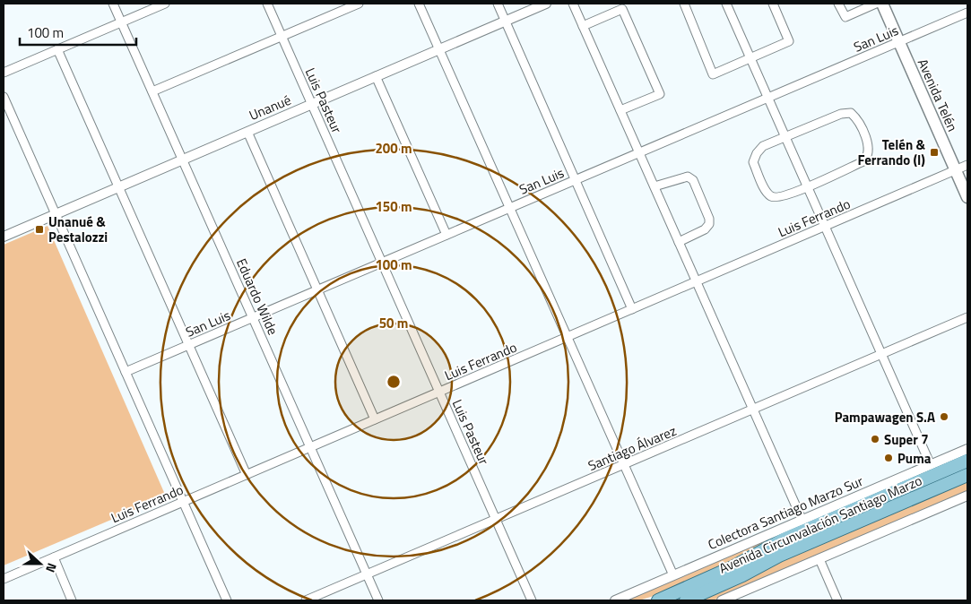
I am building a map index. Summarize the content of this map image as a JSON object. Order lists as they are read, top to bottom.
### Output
{
  "streets": {
    "main road": ["Avenida Telén", "Avenida Circunvalación Santiago Marzo"],
    "street": [
      "San Luis",
      "Luis Pasteur",
      "Unanué",
      "Luis Ferrando",
      "Eduardo Wilde",
      "Santiago Álvarez",
      "Colectora Santiago Marzo Sur"
    ]
  },
  "crossings": [
    ["San Luis", "Avenida Telén"],
    ["San Luis", "Luis Pasteur"],
    ["San Luis", "Eduardo Wilde"],
    ["Avenida Telén", "Luis Ferrando"],
    ["Luis Pasteur", "Unanué"],
    ["Luis Pasteur", "Luis Ferrando"],
    ["Luis Pasteur", "Santiago Álvarez"],
    ["Unanué", "Eduardo Wilde"],
    ["Luis Ferrando", "Eduardo Wilde"],
    ["Eduardo Wilde", "Santiago Álvarez"]
  ],
  "places": {
    "transit": ["Telén & Ferrando (I)", "Unanué & Pestalozzi"],
    "other": ["Pampawagen S.A", "Super 7", "Puma"]
  },
  "scale_bar": "100 m",
  "north": "right",
  "rings": [
    "200 m",
    "150 m",
    "100 m",
    "50 m"
  ]
}
